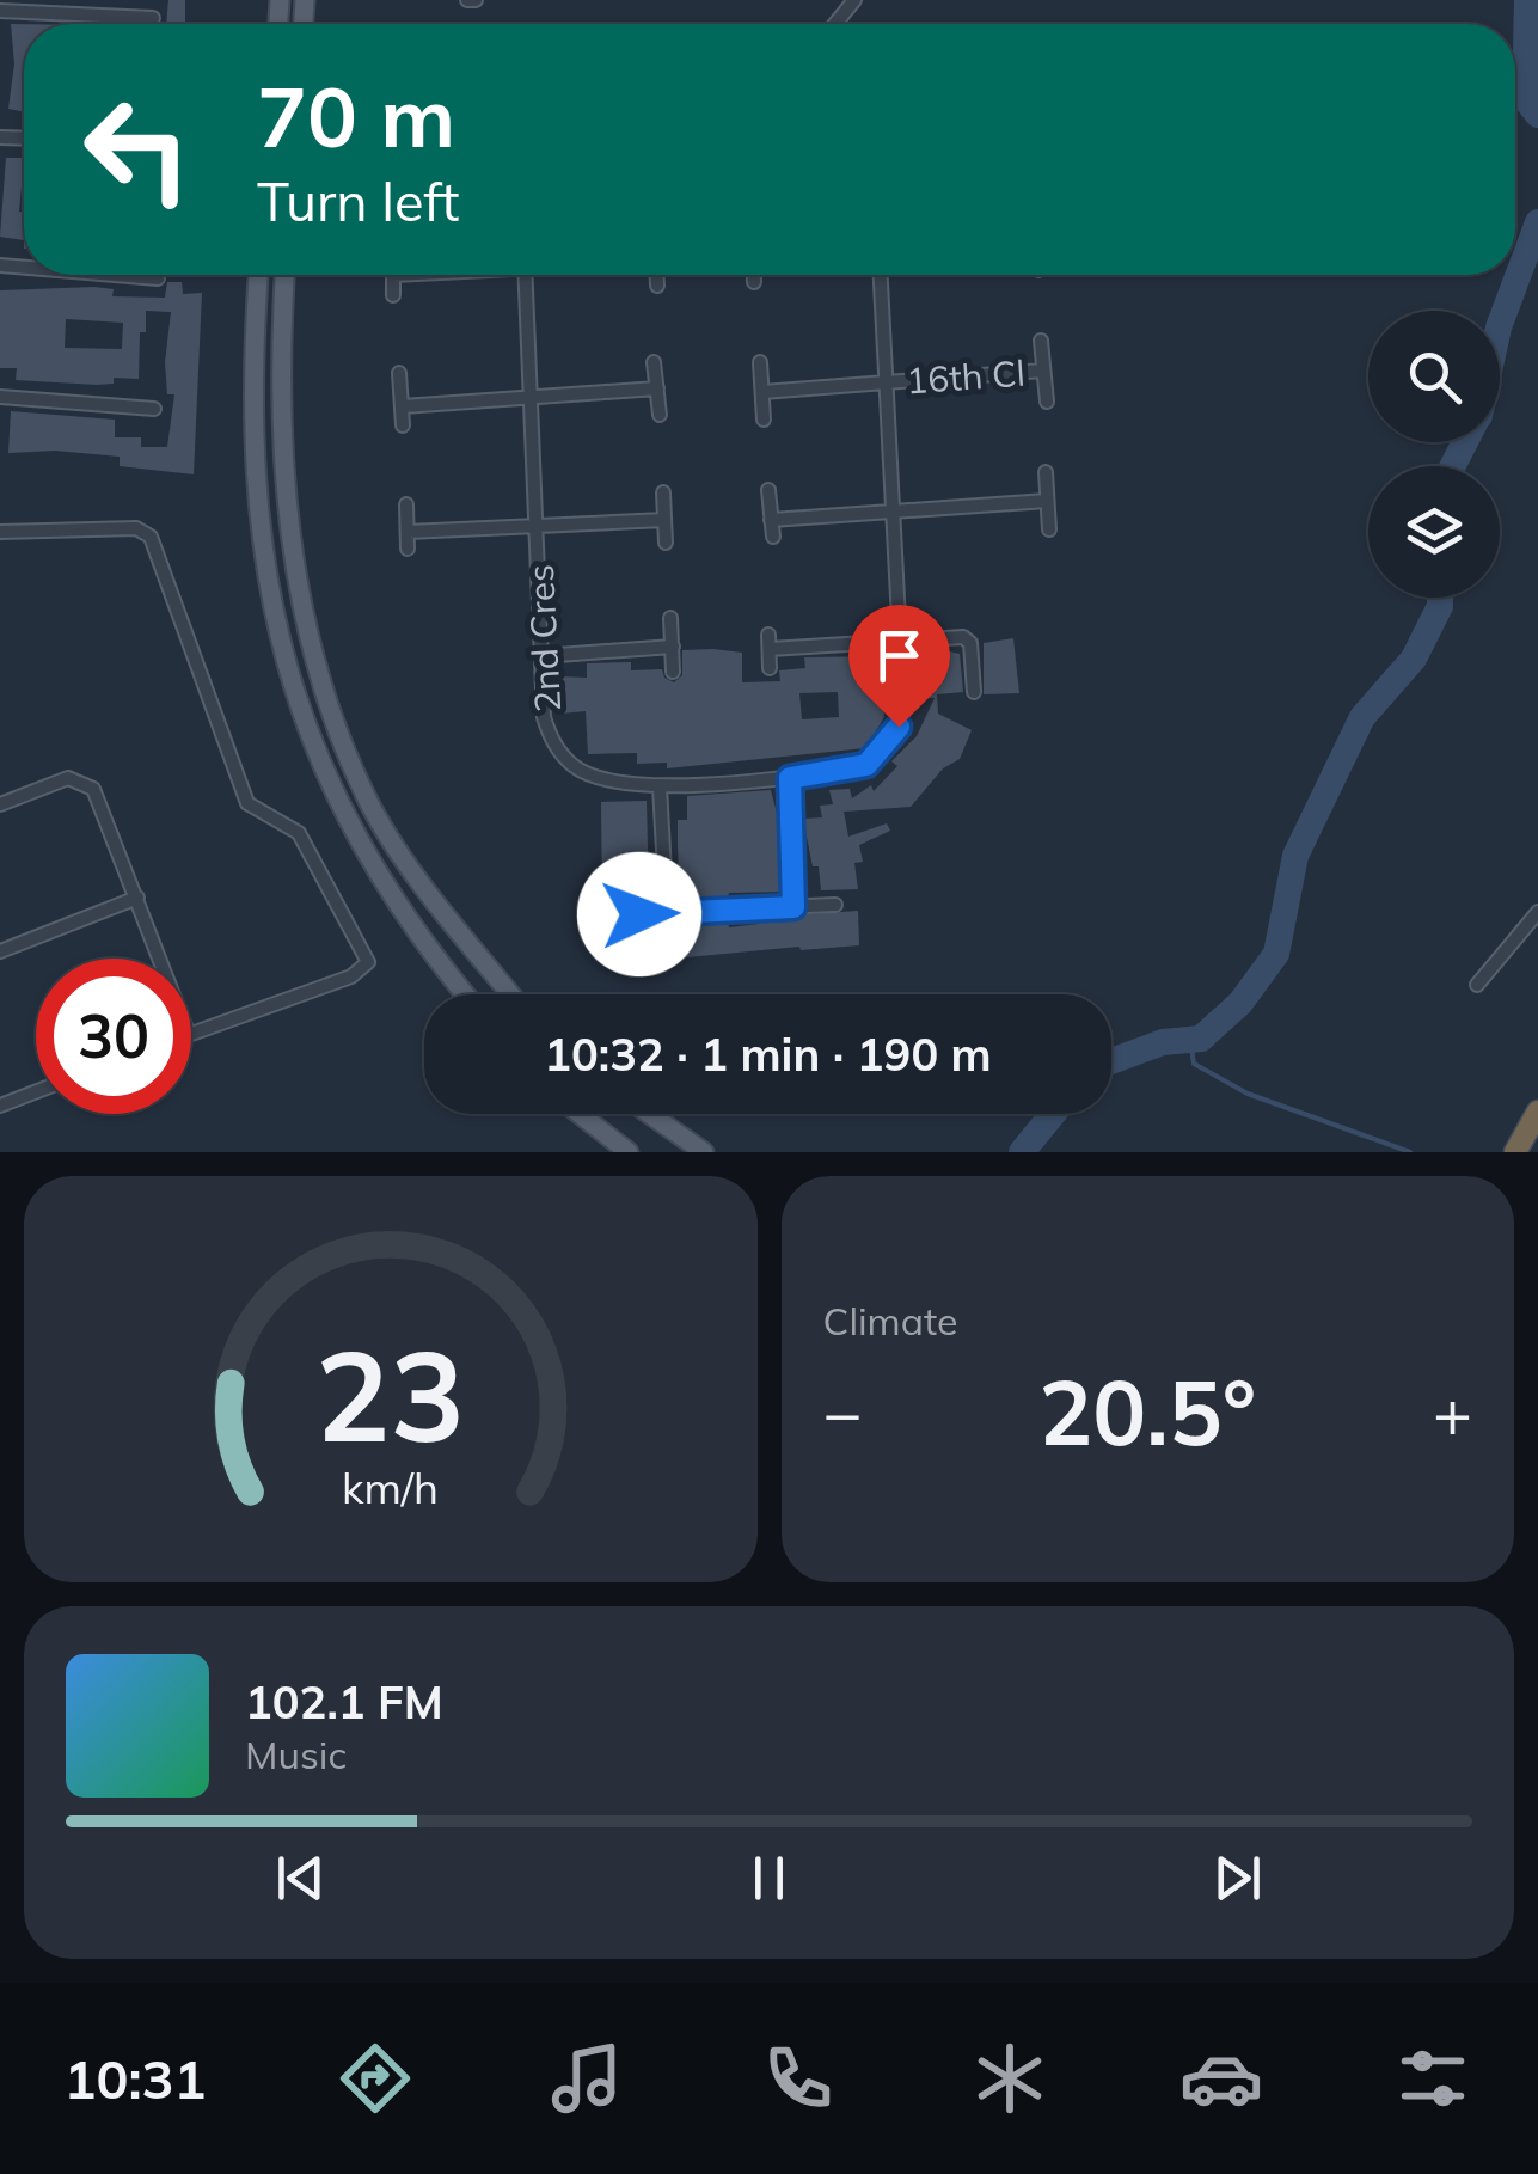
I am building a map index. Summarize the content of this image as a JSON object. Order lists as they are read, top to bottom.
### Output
{
  "streets": {
    "street": ["16th Cl", "2nd Cres"]
  },
  "crossings": [
    ["16th Cl", "2nd Cres"]
  ],
  "page": {
    "turn": ["70 m", "Turn left"],
    "limit": "30",
    "trip": "10:32 · 1 min · 190 m",
    "tile": "Climate",
    "heat": ["−", "20.5°", "+"],
    "song": ["102.1 FM", "Music"],
    "tabs": "10:31",
    "gauge": ["23", "km/h"]
  }
}
